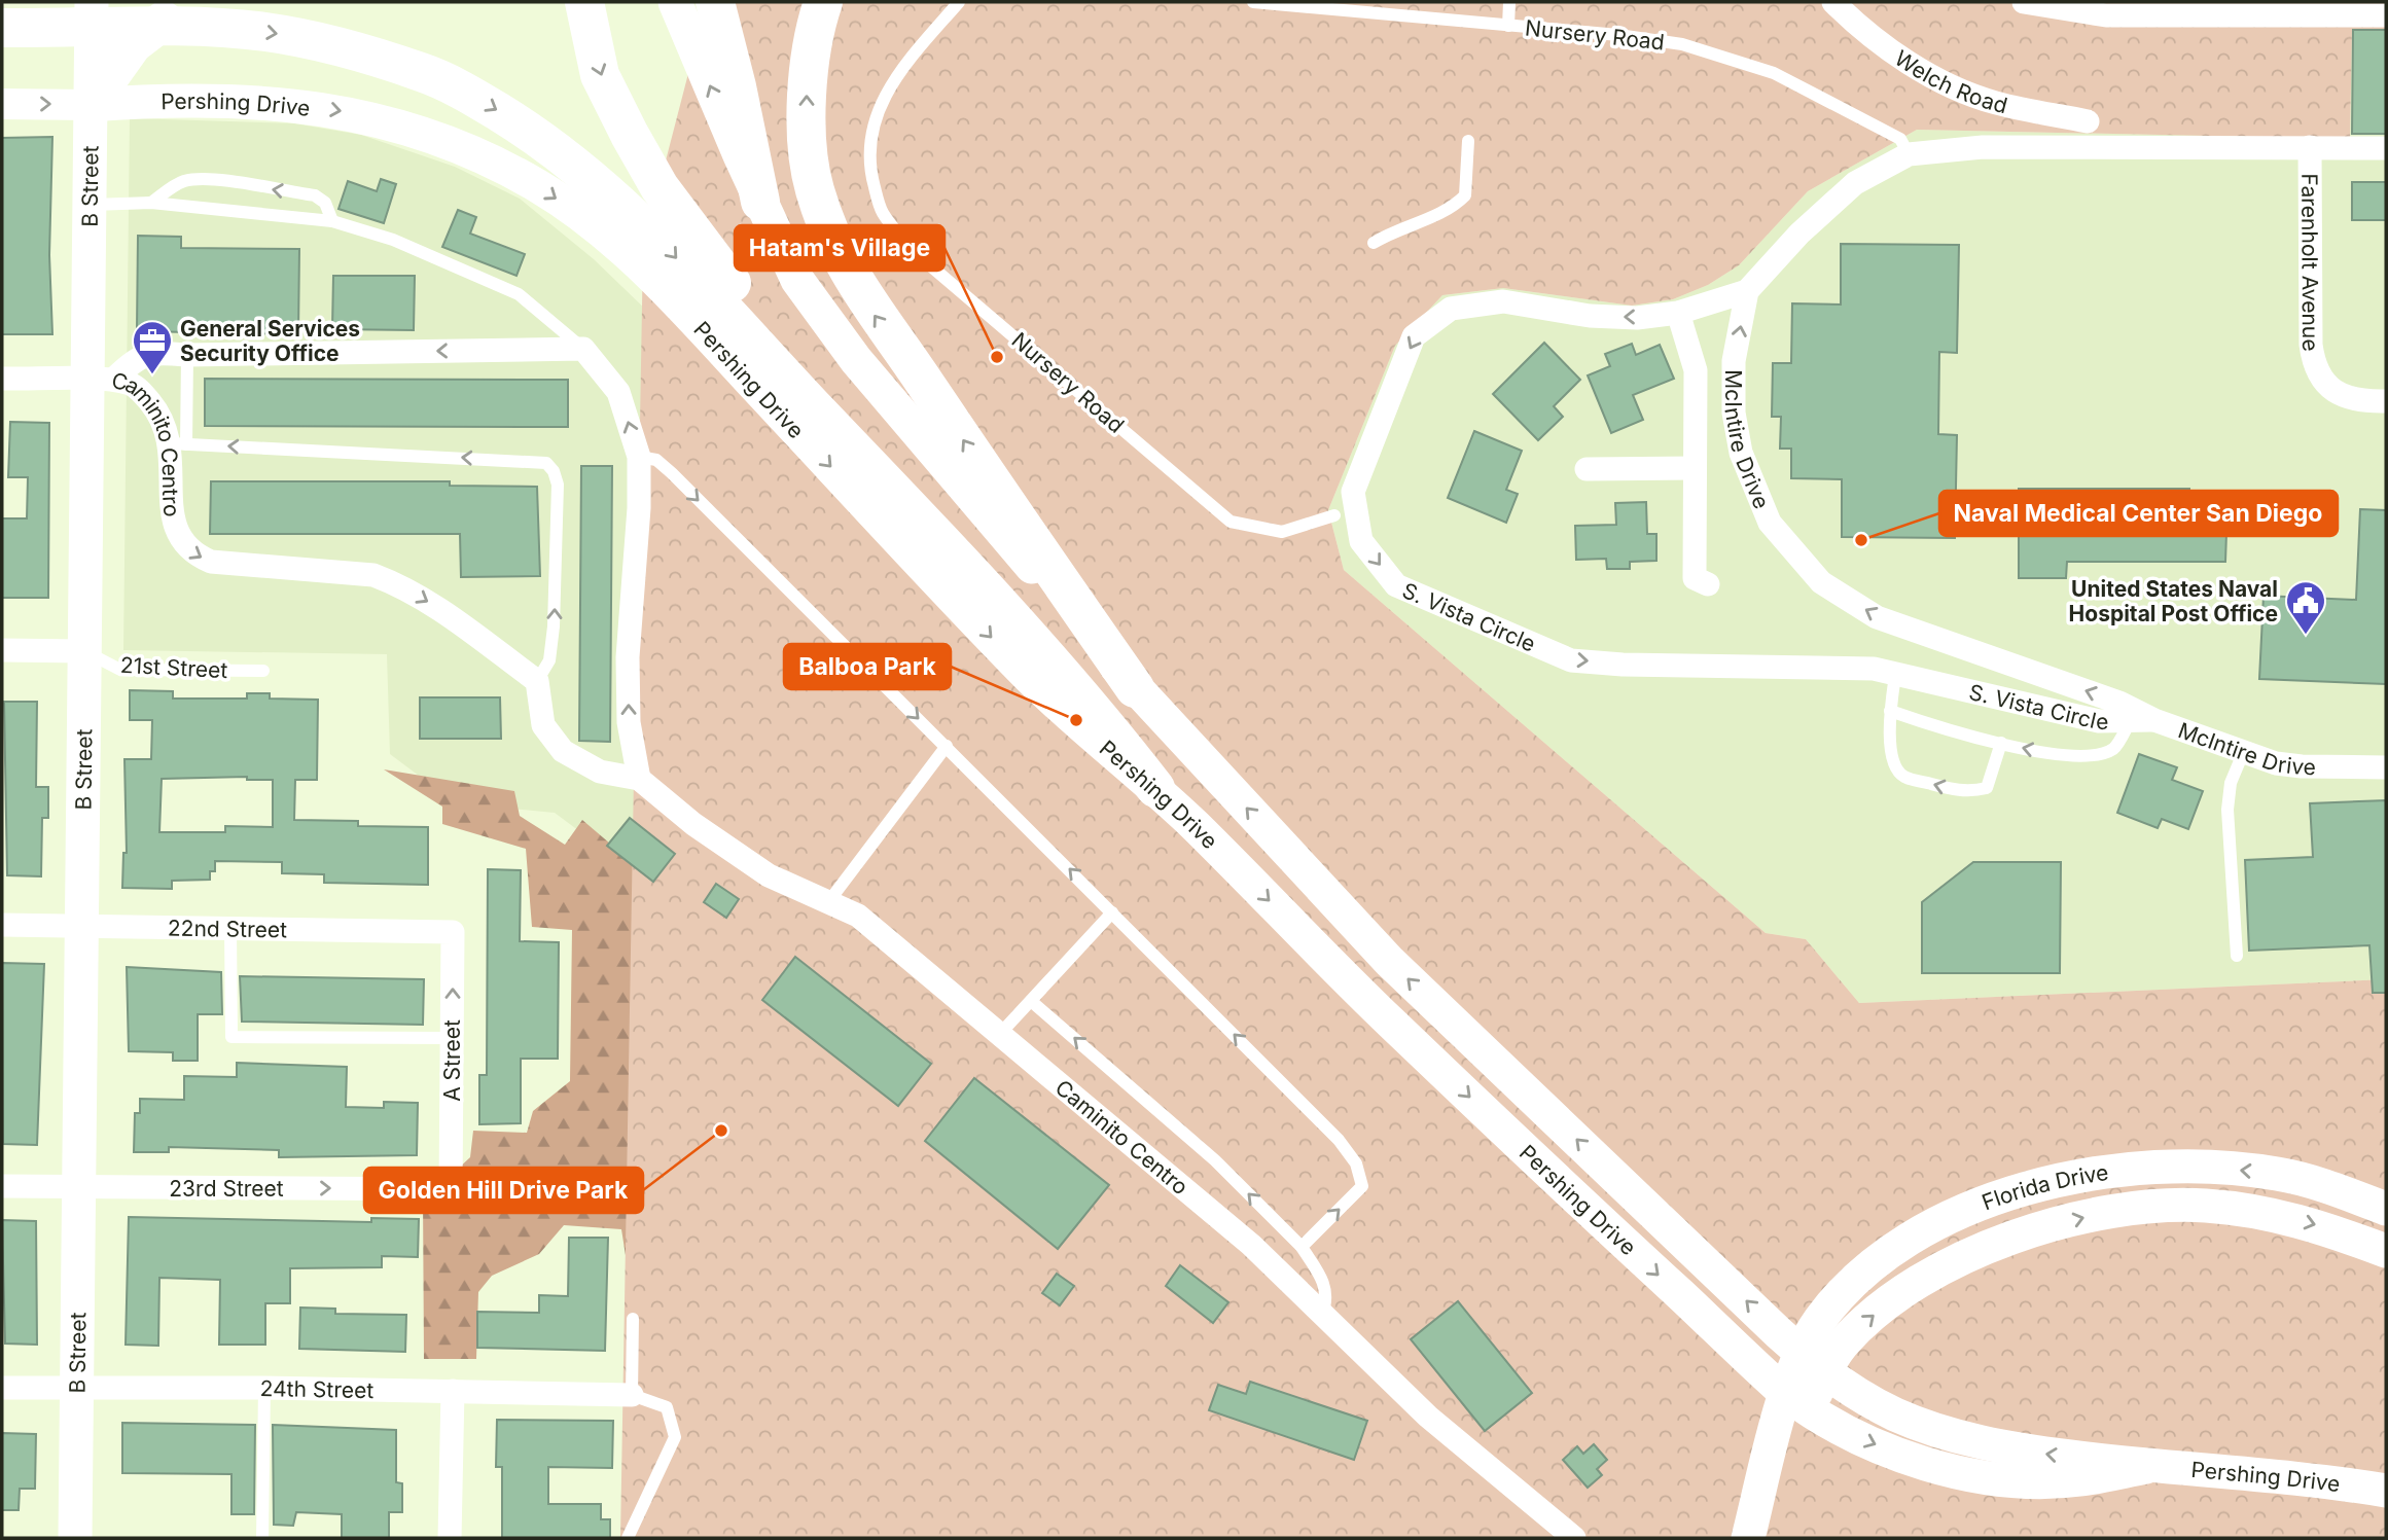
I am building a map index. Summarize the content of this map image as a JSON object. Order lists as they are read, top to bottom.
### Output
{
  "streets": {
    "main road": ["Pershing Drive", "B Street", "Florida Drive"],
    "street": [
      "Welch Road",
      "Farenholt Avenue",
      "McIntire Drive",
      "Caminito Centro",
      "S. Vista Circle",
      "21st Street",
      "22nd Street",
      "A Street",
      "23rd Street",
      "24th Street"
    ],
    "lane": ["Nursery Road"]
  },
  "crossings": [
    ["Pershing Drive", "B Street"],
    ["Pershing Drive", "Florida Drive"],
    ["B Street", "Caminito Centro"],
    ["B Street", "21st Street"],
    ["B Street", "22nd Street"],
    ["B Street", "23rd Street"],
    ["B Street", "24th Street"],
    ["McIntire Drive", "S. Vista Circle"],
    ["22nd Street", "A Street"],
    ["A Street", "23rd Street"]
  ],
  "one_way": ["McIntire Drive", "A Street", "23rd Street"],
  "places": {
    "other": [
      "Hatam's Village",
      "Naval Medical Center San Diego",
      "Balboa Park",
      "Golden Hill Drive Park"
    ],
    "office": ["General Services Security Office"],
    "public building": ["United States Naval Hospital Post Office"]
  }
}
